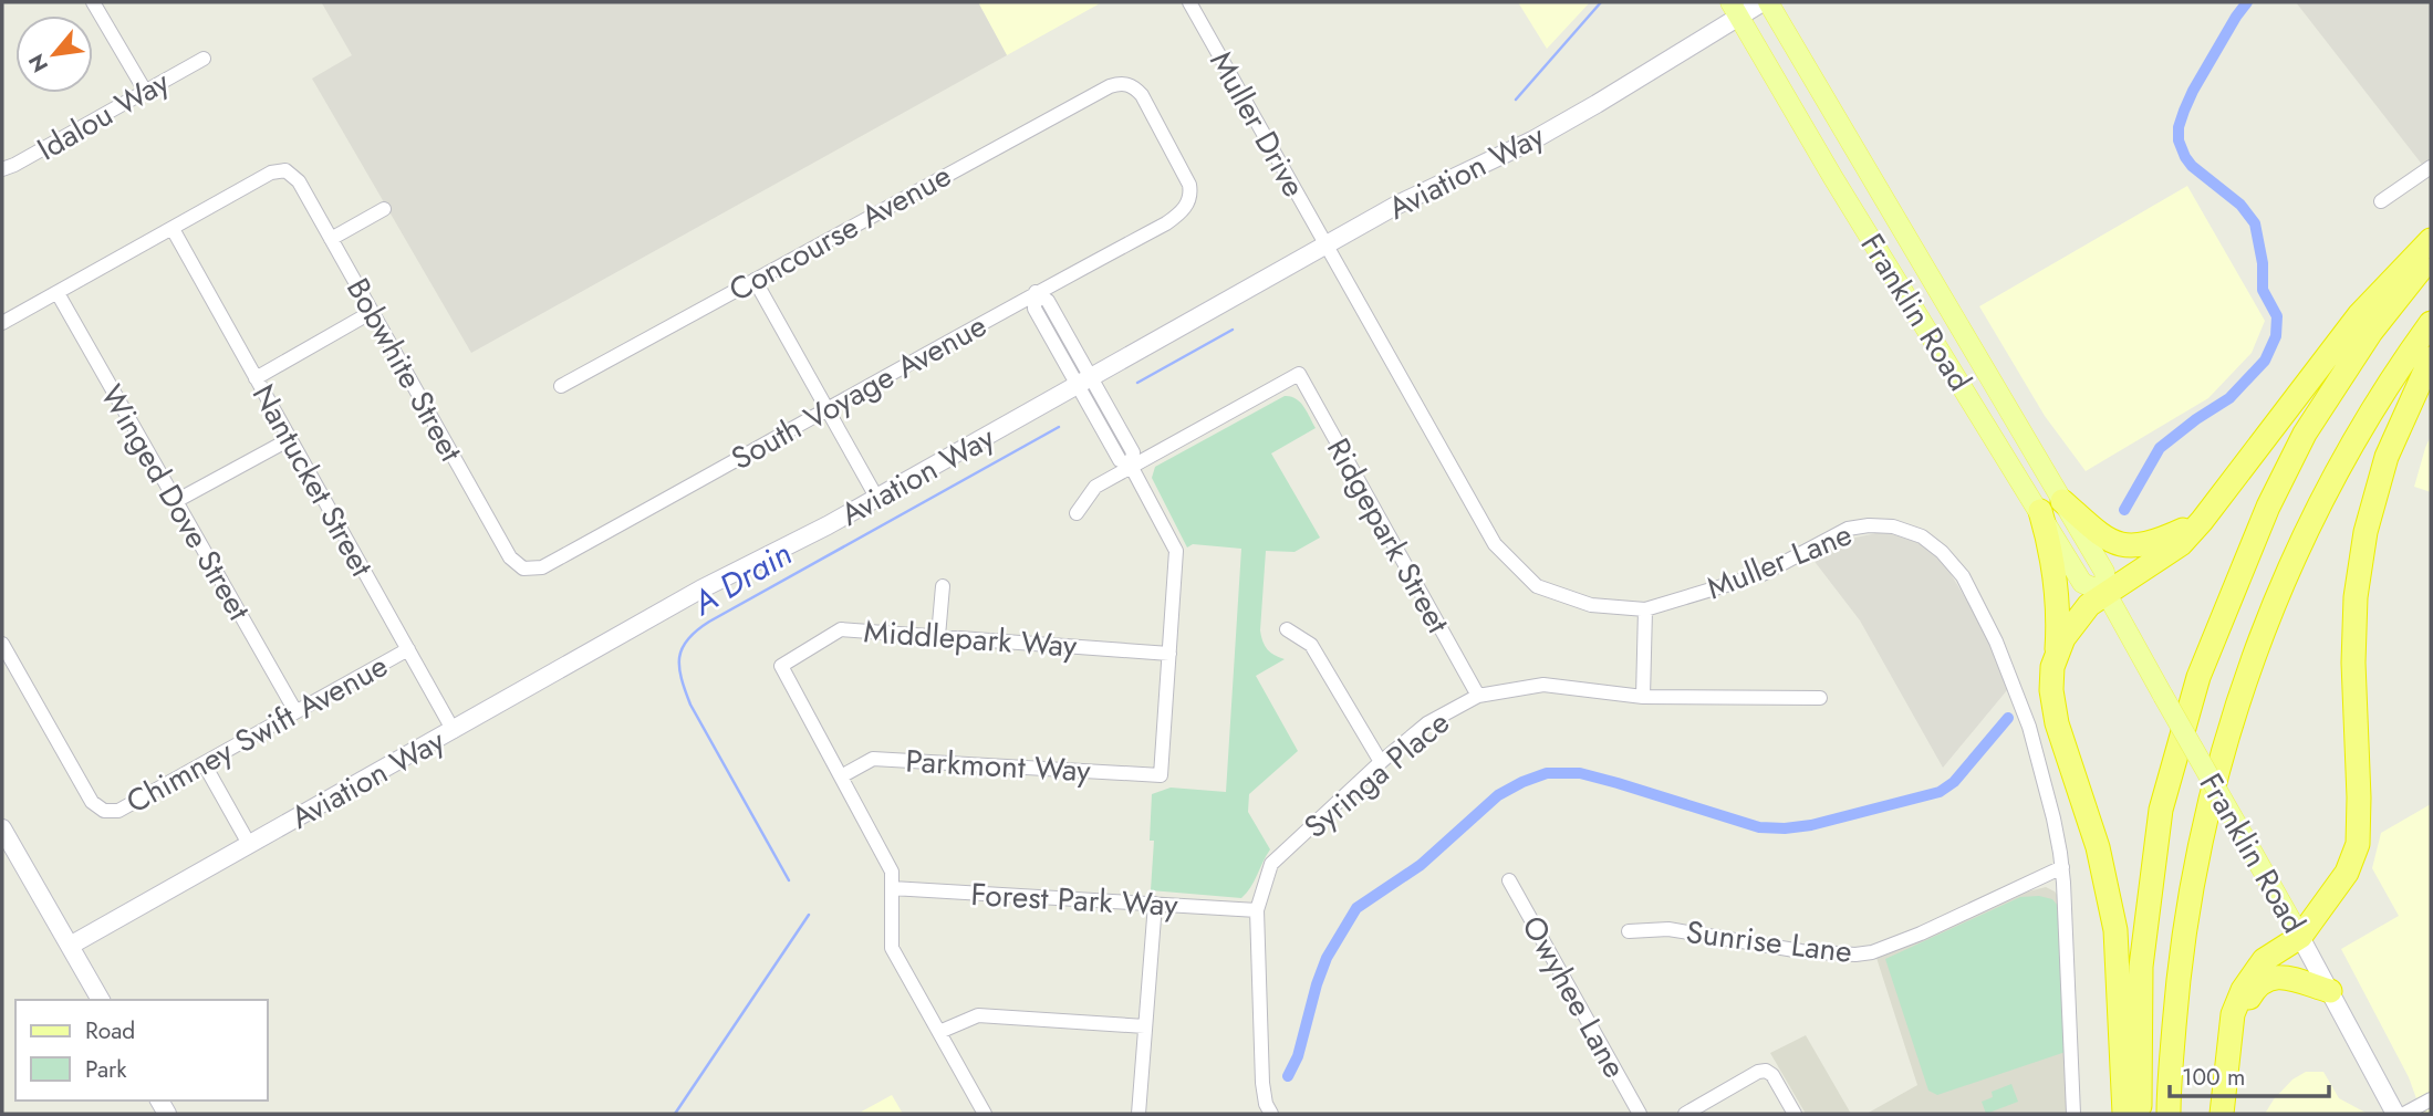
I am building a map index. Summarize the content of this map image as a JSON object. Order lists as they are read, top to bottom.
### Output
{
  "streets": {
    "main road": ["Franklin Road"],
    "street": [
      "Idalou Way",
      "Muller Drive",
      "Aviation Way",
      "Concourse Avenue",
      "Bobwhite Street",
      "South Voyage Avenue",
      "Nantucket Street",
      "Winged Dove Street",
      "Ridgepark Street",
      "Muller Lane",
      "Middlepark Way",
      "Chimney Swift Avenue",
      "Parkmont Way",
      "Syringa Place",
      "Forest Park Way",
      "Sunrise Lane",
      "Owyhee Lane"
    ]
  },
  "crossings": [
    ["Muller Drive", "Aviation Way"],
    ["Muller Drive", "Muller Lane"],
    ["Aviation Way", "Franklin Road"],
    ["Aviation Way", "Nantucket Street"],
    ["Aviation Way", "Muller Lane"],
    ["Concourse Avenue", "South Voyage Avenue"],
    ["Bobwhite Street", "South Voyage Avenue"],
    ["Bobwhite Street", "Nantucket Street"],
    ["Nantucket Street", "Chimney Swift Avenue"],
    ["Winged Dove Street", "Chimney Swift Avenue"],
    ["Ridgepark Street", "Syringa Place"],
    ["Muller Lane", "Sunrise Lane"],
    ["Middlepark Way", "Parkmont Way"],
    ["Syringa Place", "Forest Park Way"]
  ],
  "water": ["A Drain"],
  "legend": ["Road", "Park"],
  "scale_bar": "100 m",
  "north": "bottom left"
}
